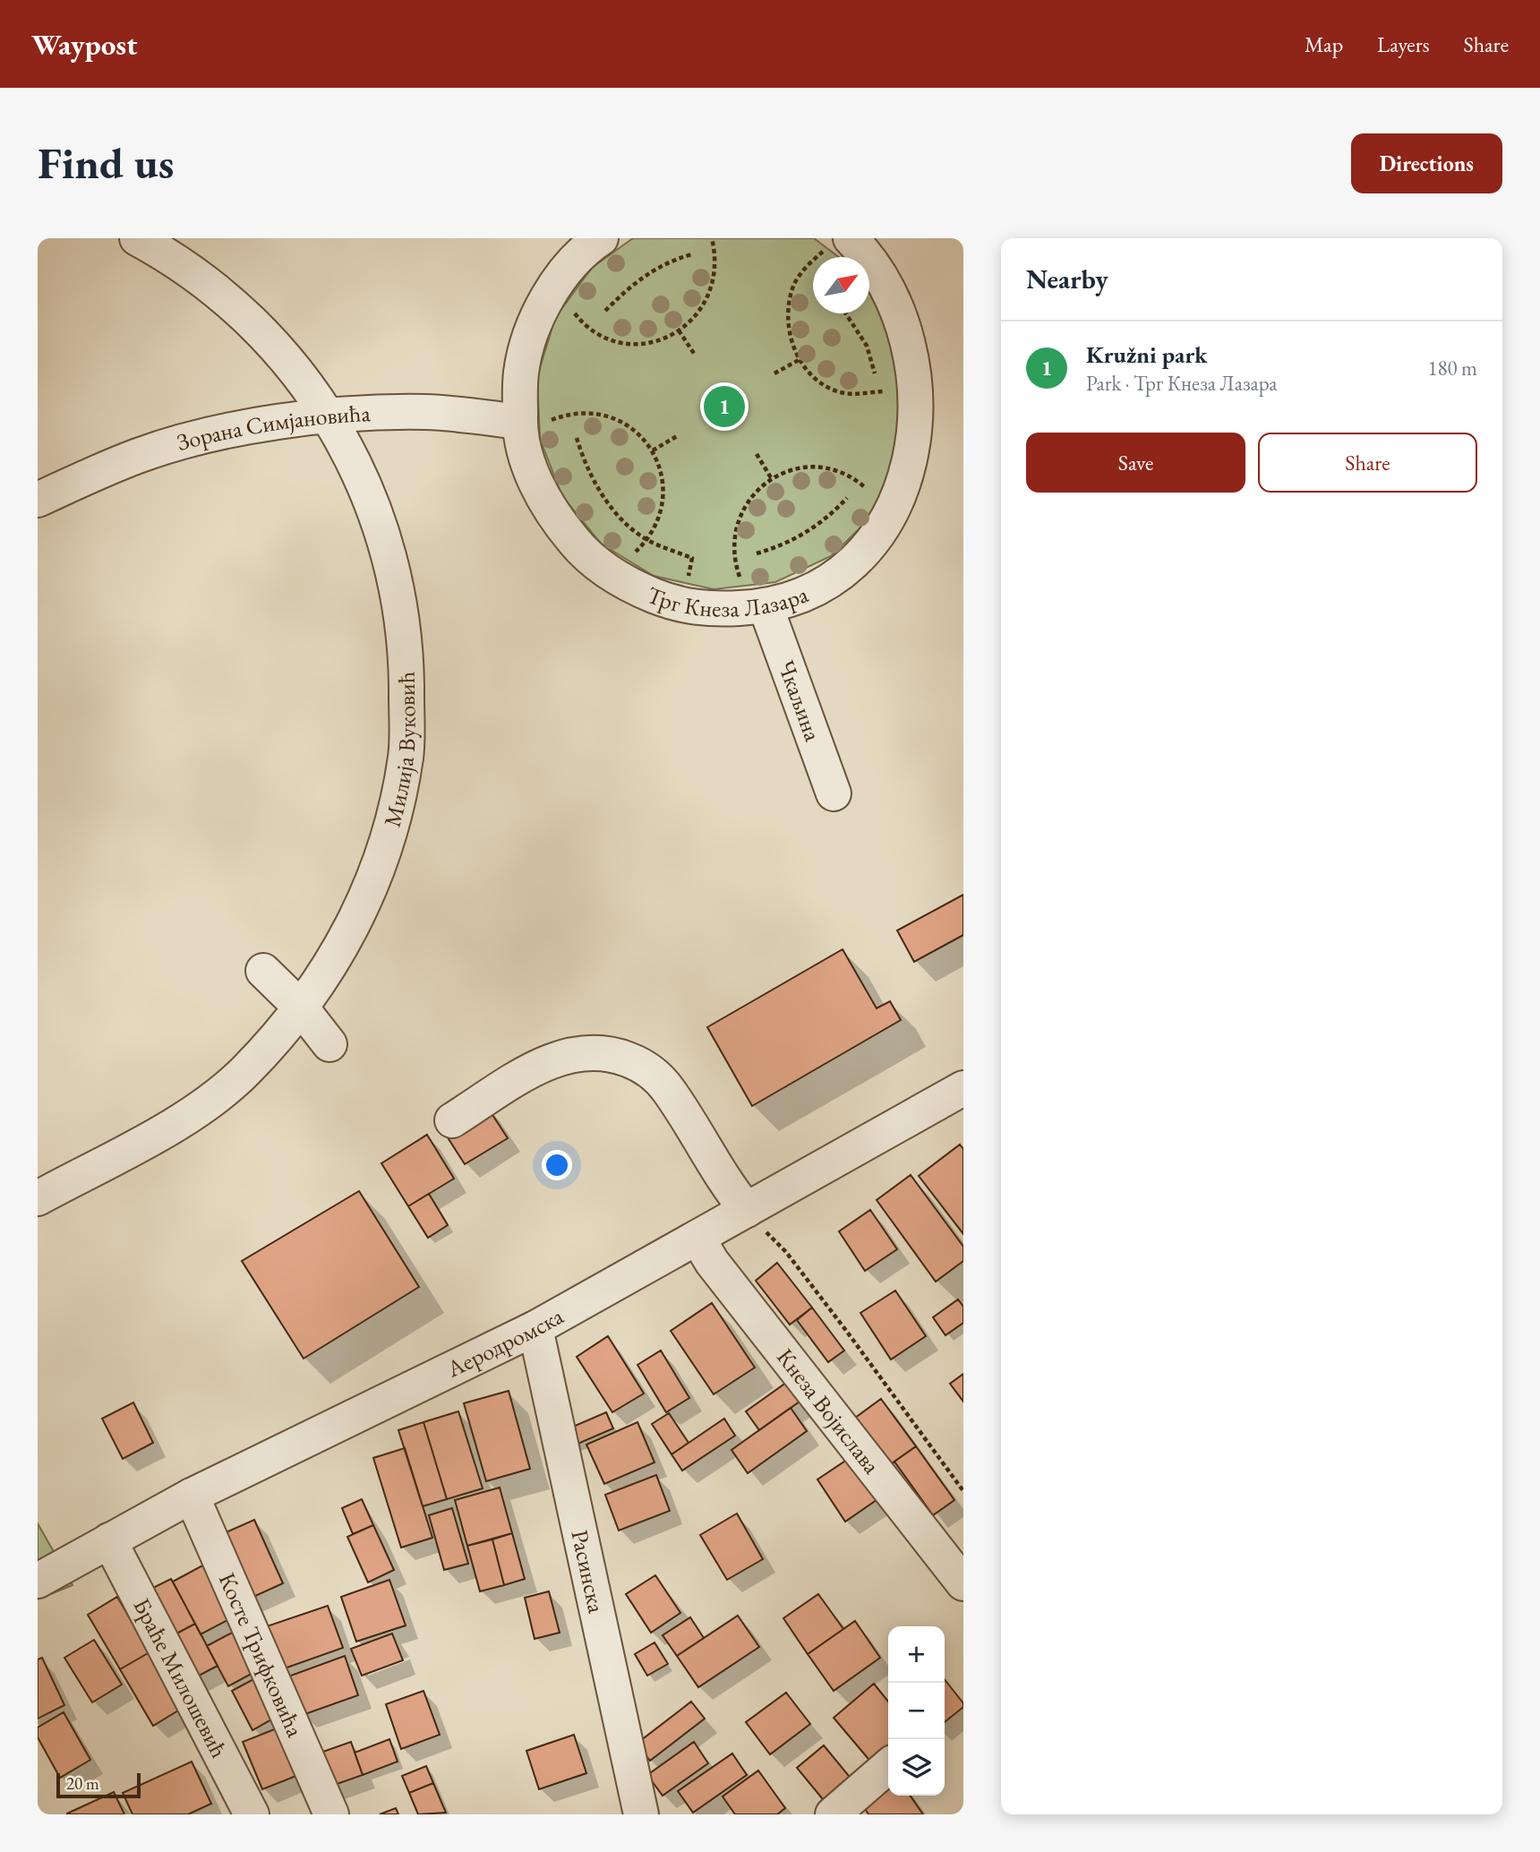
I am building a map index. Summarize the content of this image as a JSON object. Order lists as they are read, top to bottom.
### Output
{
  "streets": {
    "street": [
      "Зорана Симјановића",
      "Трг Кнеза Лазара",
      "Чкаљина",
      "Милија Вуковић",
      "Аеродромска",
      "Кнеза Војислава",
      "Расинска",
      "Косте Трифковића",
      "Браће Милошевић"
    ]
  },
  "crossings": [
    ["Зорана Симјановића", "Трг Кнеза Лазара"],
    ["Зорана Симјановића", "Милија Вуковић"],
    ["Трг Кнеза Лазара", "Чкаљина"],
    ["Аеродромска", "Кнеза Војислава"],
    ["Аеродромска", "Расинска"],
    ["Аеродромска", "Косте Трифковића"],
    ["Аеродромска", "Браће Милошевић"]
  ],
  "scale_bar": "20 m",
  "north": "top right",
  "page": {
    "header": "Waypost",
    "nav": ["Map", "Layers", "Share"],
    "buttons": [
      "Directions",
      ["Save", "Share"]
    ],
    "title": "Find us",
    "heading": "Nearby",
    "list": [
      {
        "mark": "1",
        "name": "Kružni park",
        "note": "Park · Трг Кнеза Лазара",
        "value": "180 m"
      }
    ],
    "pins": "1",
    "map_buttons": ["+", "−"],
    "scale": "20 m"
  }
}
